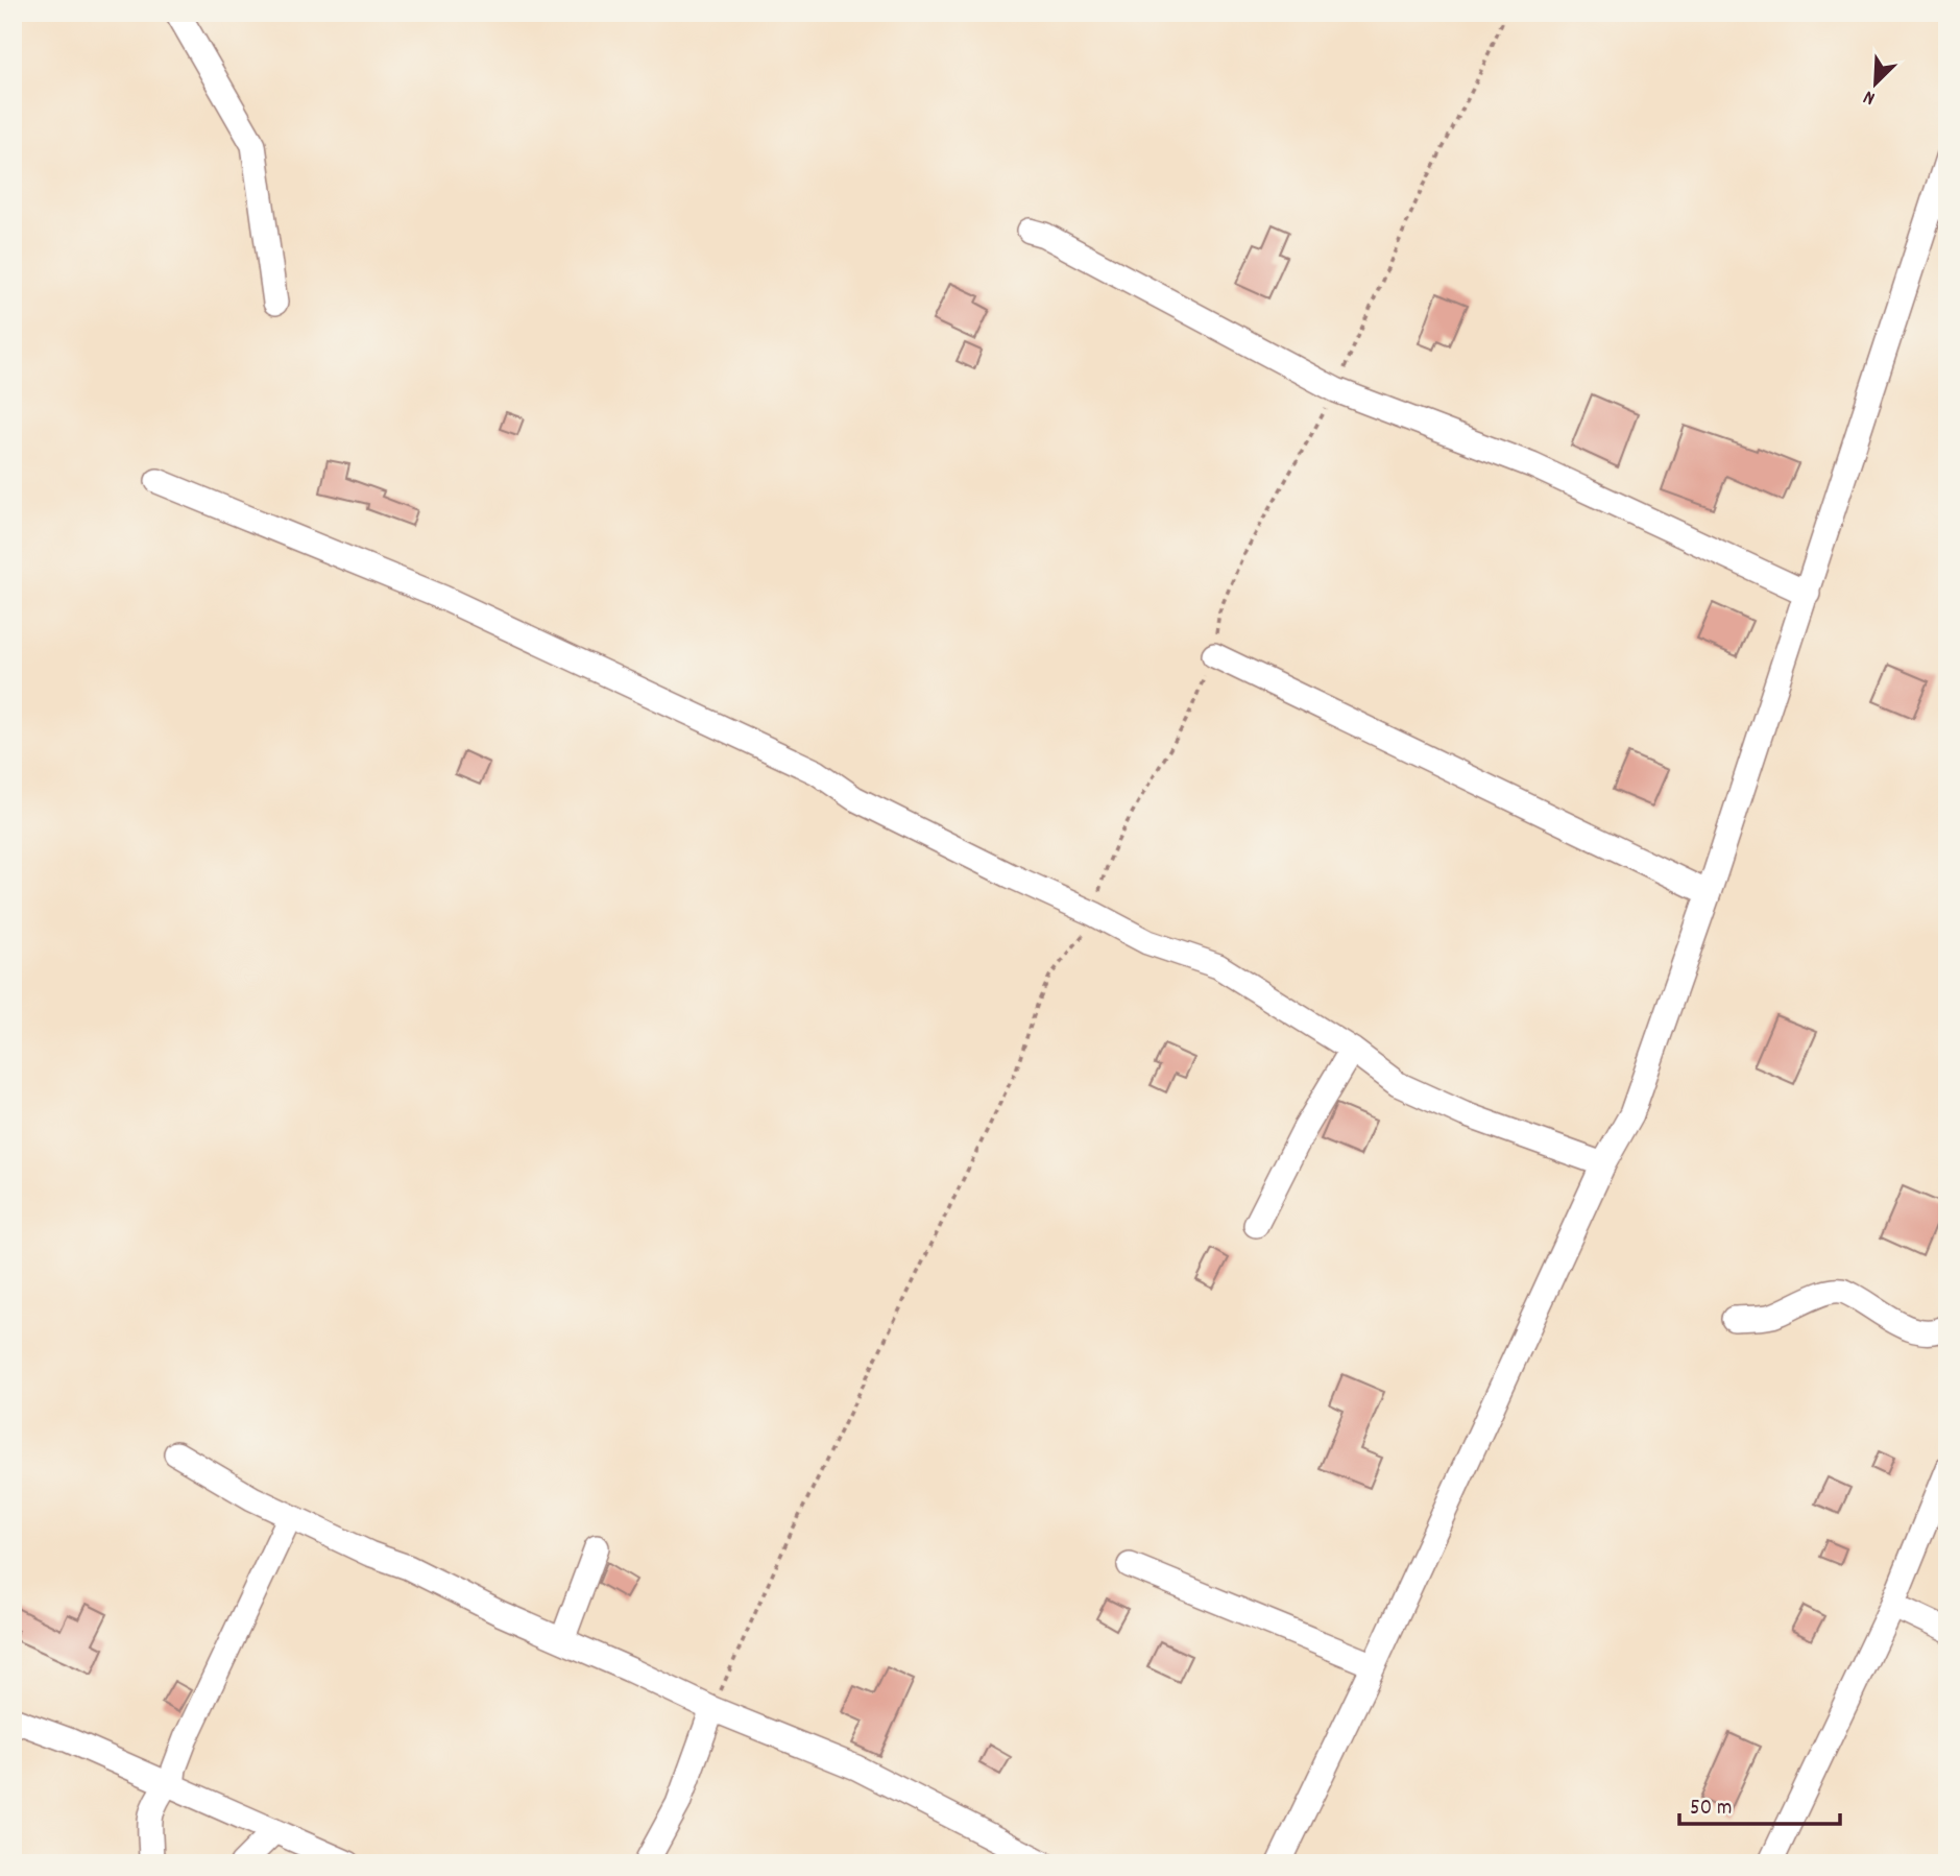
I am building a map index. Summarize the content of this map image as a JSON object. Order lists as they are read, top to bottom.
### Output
{
  "scale_bar": "50 m",
  "north": "bottom left"
}
